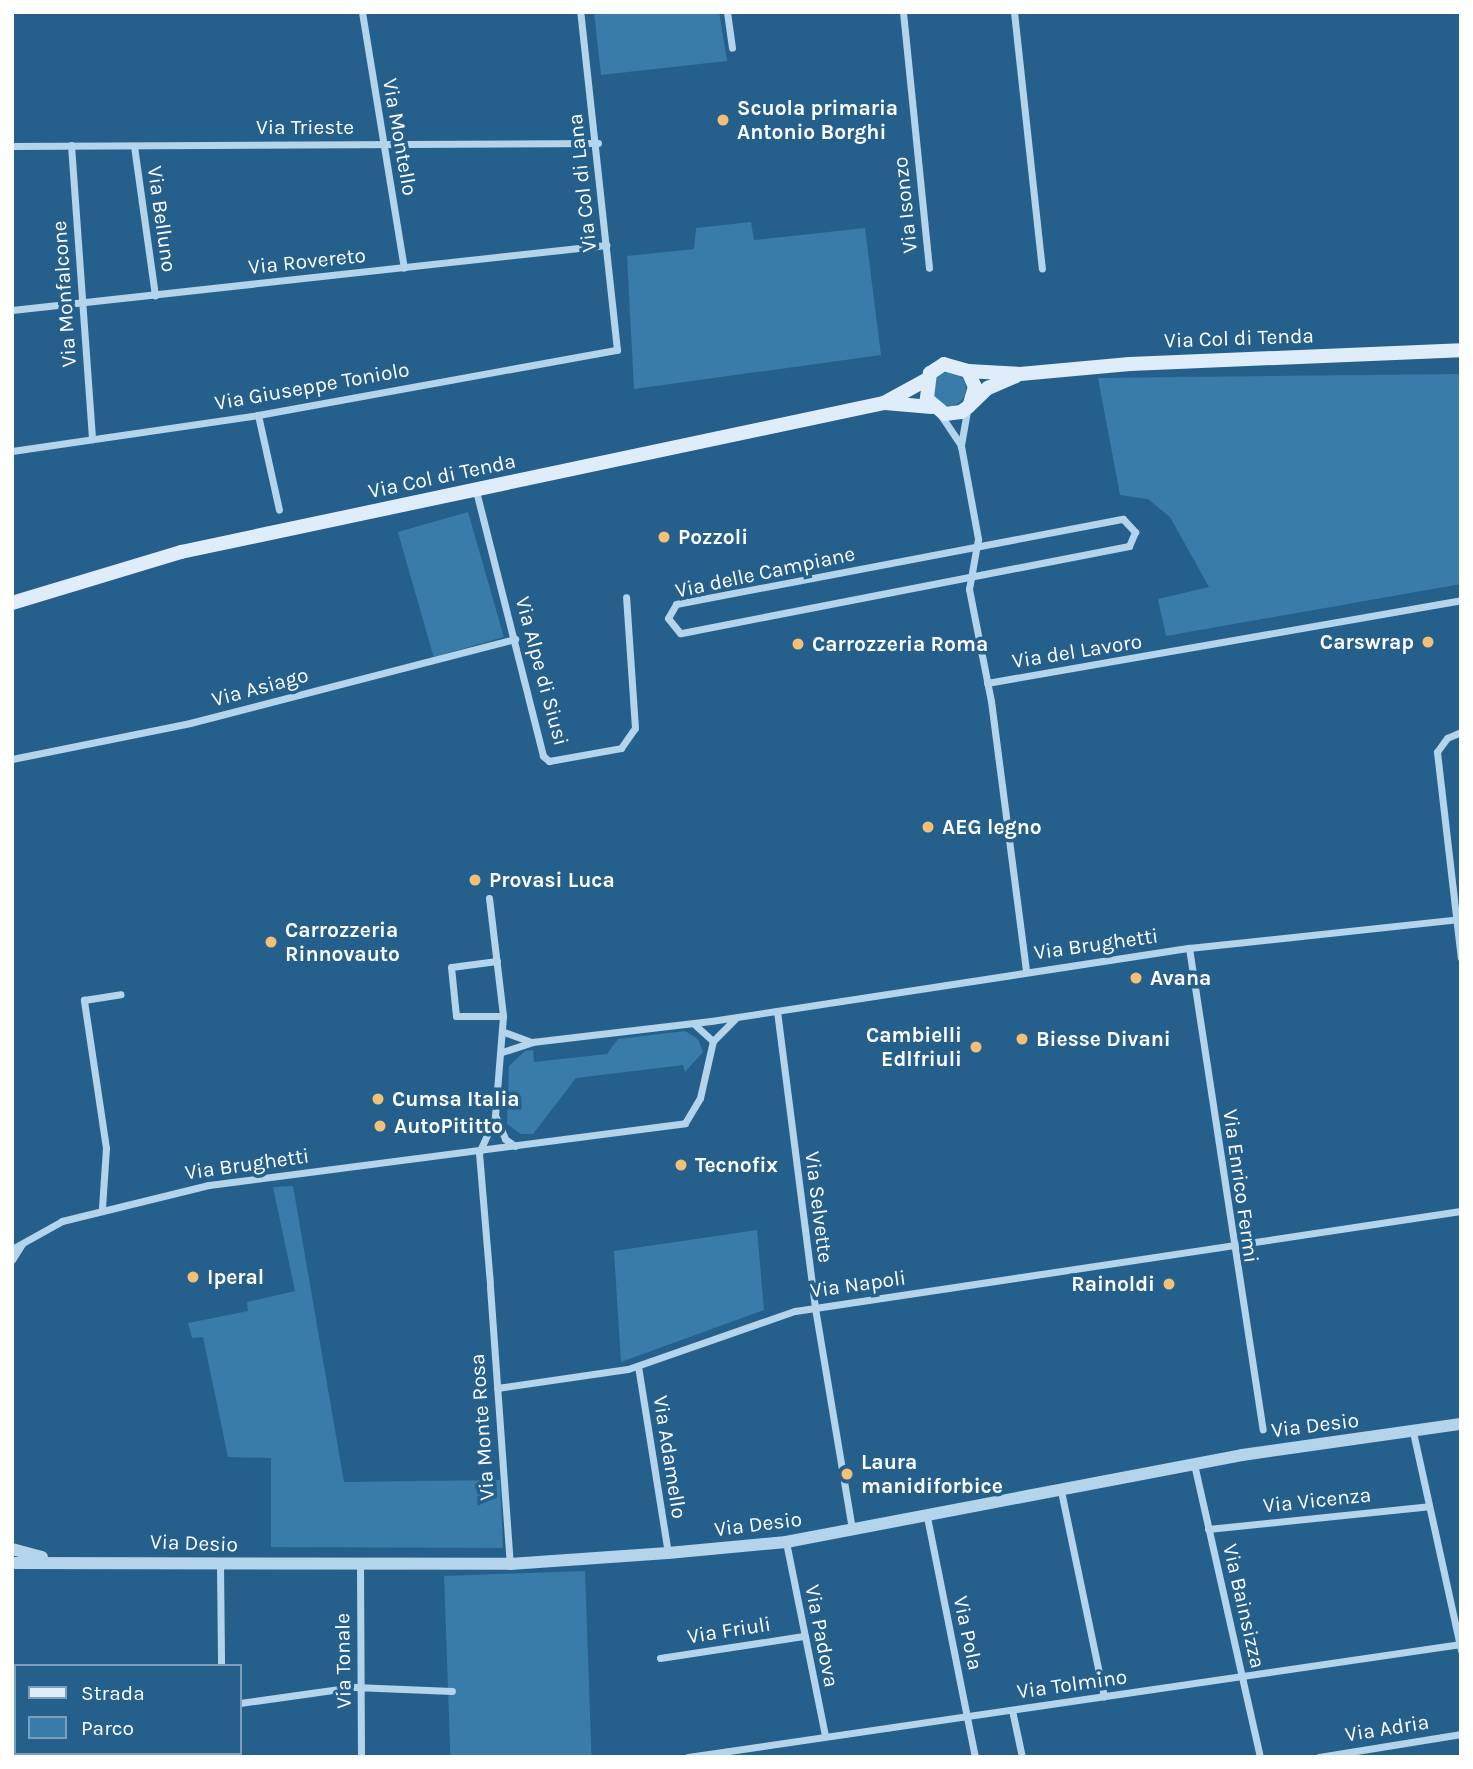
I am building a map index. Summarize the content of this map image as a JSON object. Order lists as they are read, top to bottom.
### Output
{
  "streets": {
    "main road": ["Via Col di Tenda"],
    "street": [
      "Via Trieste",
      "Via Montello",
      "Via Col di Lana",
      "Via Isonzo",
      "Via Belluno",
      "Via Rovereto",
      "Via Monfalcone",
      "Via Giuseppe Toniolo",
      "Via delle Campiane",
      "Via del Lavoro",
      "Via Alpe di Siusi",
      "Via Asiago",
      "Via Brughetti",
      "Via Enrico Fermi",
      "Via Selvette",
      "Via Napoli",
      "Via Desio",
      "Via Monte Rosa",
      "Via Adamello",
      "Via Vicenza",
      "Via Bainsizza",
      "Via Friuli",
      "Via Pola",
      "Via Padova",
      "Via Tonale",
      "Via Tolmino",
      "Via Adria"
    ]
  },
  "crossings": [
    ["Via Trieste", "Via Montello"],
    ["Via Trieste", "Via Col di Lana"],
    ["Via Trieste", "Via Belluno"],
    ["Via Trieste", "Via Monfalcone"],
    ["Via Montello", "Via Rovereto"],
    ["Via Col di Lana", "Via Rovereto"],
    ["Via Col di Lana", "Via Giuseppe Toniolo"],
    ["Via Belluno", "Via Rovereto"],
    ["Via Rovereto", "Via Monfalcone"],
    ["Via Monfalcone", "Via Giuseppe Toniolo"],
    ["Via Col di Tenda", "Via Alpe di Siusi"],
    ["Via del Lavoro", "Via Brughetti"],
    ["Via Alpe di Siusi", "Via Asiago"],
    ["Via Brughetti", "Via Enrico Fermi"],
    ["Via Brughetti", "Via Selvette"],
    ["Via Brughetti", "Via Monte Rosa"],
    ["Via Enrico Fermi", "Via Napoli"],
    ["Via Selvette", "Via Napoli"],
    ["Via Selvette", "Via Desio"],
    ["Via Napoli", "Via Monte Rosa"],
    ["Via Napoli", "Via Adamello"],
    ["Via Desio", "Via Monte Rosa"],
    ["Via Desio", "Via Adamello"],
    ["Via Desio", "Via Bainsizza"],
    ["Via Desio", "Via Pola"],
    ["Via Desio", "Via Padova"],
    ["Via Desio", "Via Tonale"],
    ["Via Vicenza", "Via Bainsizza"],
    ["Via Bainsizza", "Via Tolmino"],
    ["Via Friuli", "Via Padova"],
    ["Via Pola", "Via Tolmino"],
    ["Via Padova", "Via Tolmino"]
  ],
  "places": [
    "Scuola primaria Antonio Borghi",
    "Pozzoli",
    "Carswrap",
    "Carrozzeria Roma",
    "AEG legno",
    "Provasi Luca",
    "Carrozzeria Rinnovauto",
    "Avana",
    "Biesse Divani",
    "Cambielli Edlfriuli",
    "Cumsa Italia",
    "AutoPititto",
    "Tecnofix",
    "Iperal",
    "Rainoldi",
    "Laura manidiforbice"
  ],
  "legend": ["Strada", "Parco"]
}
